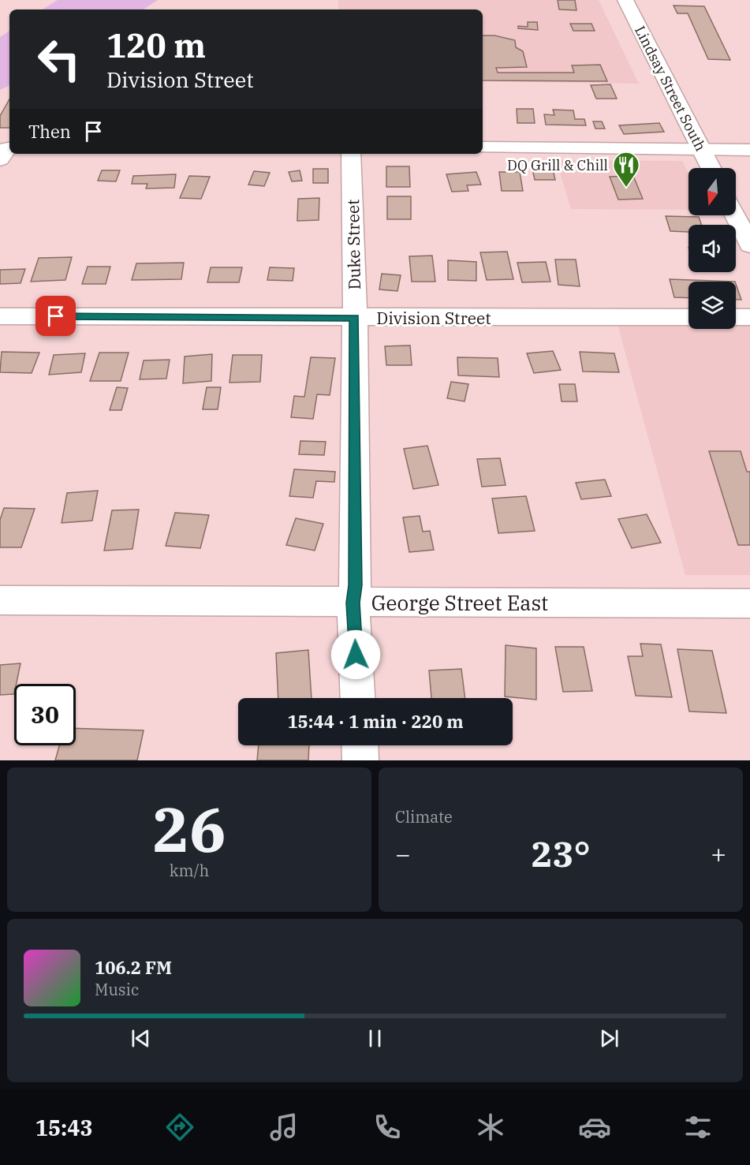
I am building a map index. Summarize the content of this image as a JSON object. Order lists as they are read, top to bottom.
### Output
{
  "streets": {
    "street": [
      "Lindsay Street South",
      "Duke Street",
      "Division Street",
      "George Street East"
    ]
  },
  "crossings": [
    ["Duke Street", "Division Street"],
    ["Duke Street", "George Street East"]
  ],
  "places": {
    "restaurant": ["DQ Grill & Chill"]
  },
  "north": "bottom",
  "page": {
    "turn": ["120 m", "Division Street"],
    "then": "Then",
    "limit": "30",
    "trip": "15:44 · 1 min · 220 m",
    "tile": [
      ["26", "km/h"],
      "Climate"
    ],
    "heat": ["−", "23°", "+"],
    "song": ["106.2 FM", "Music"],
    "tabs": "15:43"
  }
}
